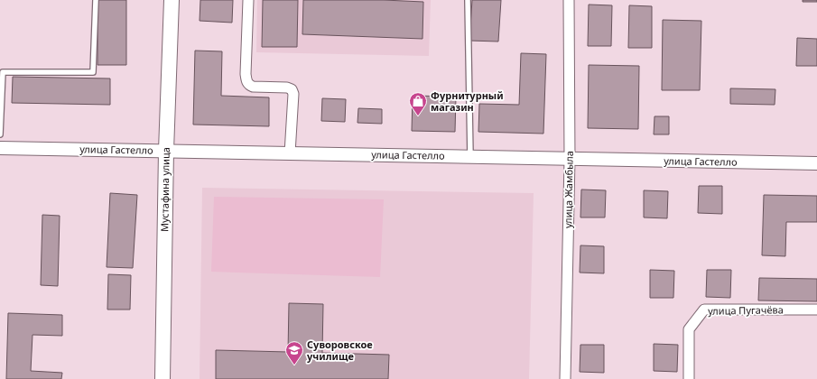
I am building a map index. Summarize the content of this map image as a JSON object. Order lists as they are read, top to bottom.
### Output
{
  "streets": {
    "main road": ["Мустафина улица"],
    "street": ["улица Гастелло", "улица Жамбыла", "улица Пугачёва"]
  },
  "crossings": [
    ["улица Гастелло", "Мустафина улица"],
    ["улица Гастелло", "улица Жамбыла"]
  ],
  "places": {
    "shop": ["Фурнитурный магазин"],
    "school or university": ["Суворовское училище"]
  }
}
